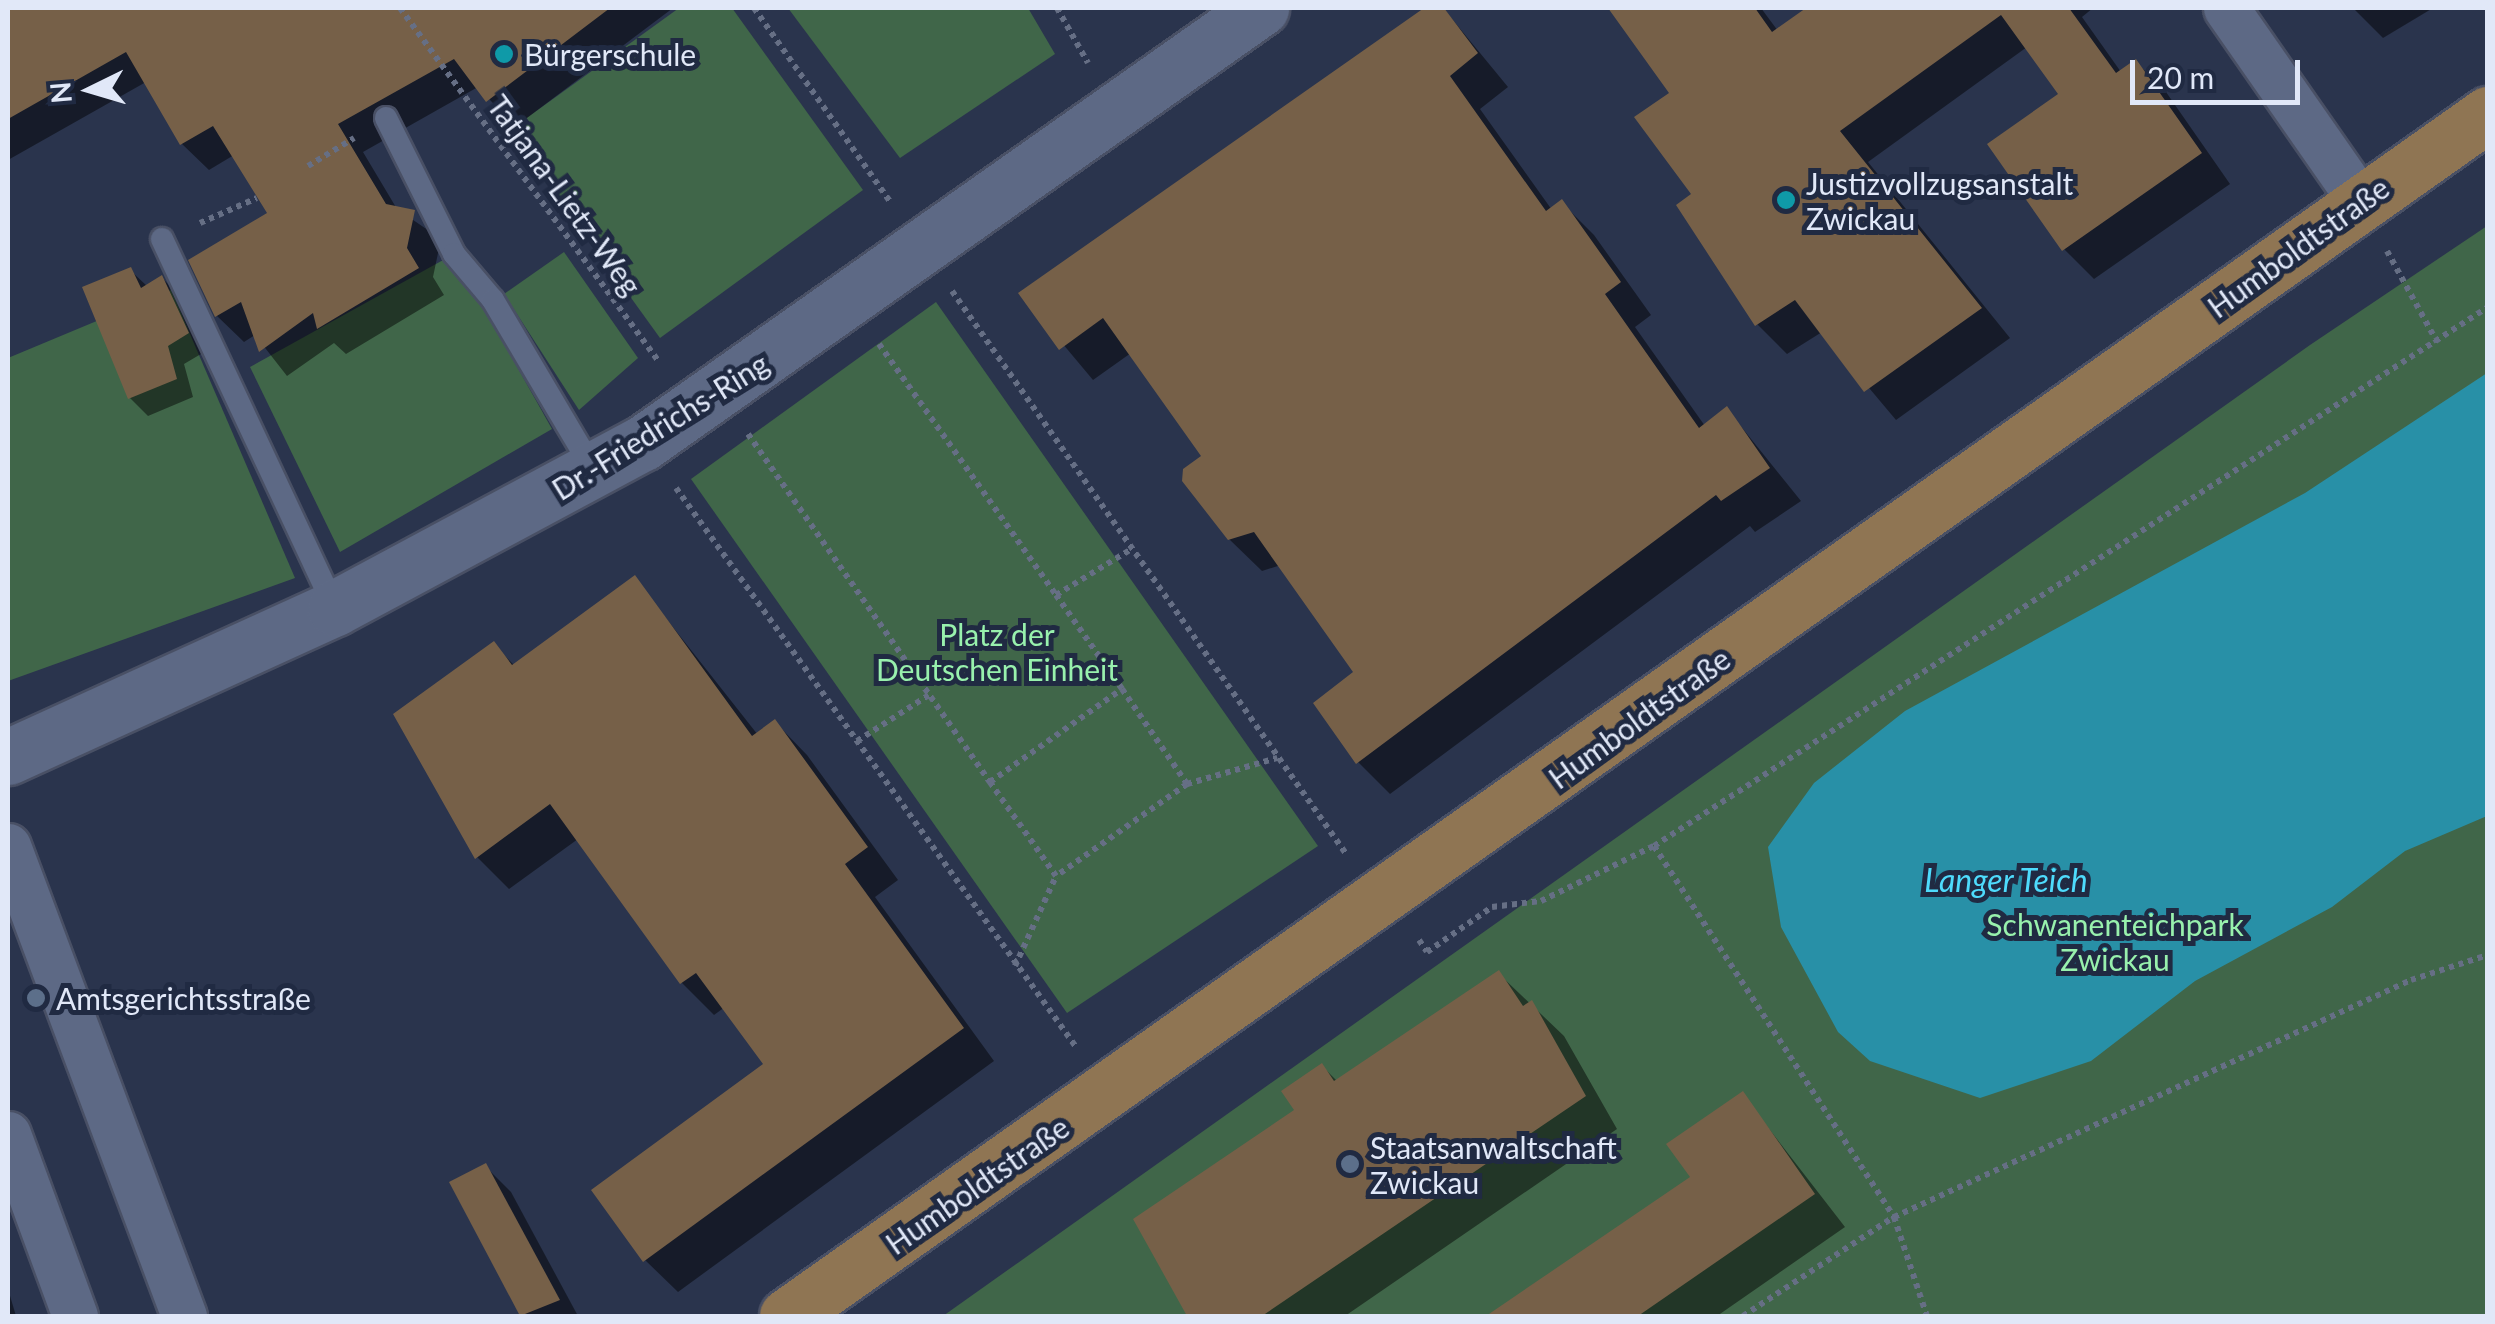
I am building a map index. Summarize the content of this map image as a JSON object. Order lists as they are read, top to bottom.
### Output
{
  "streets": {
    "main road": ["Humboldtstraße", "Dr.-Friedrichs-Ring"],
    "path": ["Tatjana-Lietz-Weg"]
  },
  "crossings": [
    ["Tatjana-Lietz-Weg", "Dr.-Friedrichs-Ring"]
  ],
  "water": ["Langer Teich"],
  "parks": ["Platz der Deutschen Einheit", "Schwanenteichpark Zwickau"],
  "places": [
    "Bürgerschule",
    "Justizvollzugsanstalt Zwickau",
    "Amtsgerichtsstraße",
    "Staatsanwaltschaft Zwickau"
  ],
  "scale_bar": "20 m",
  "north": "left"
}
